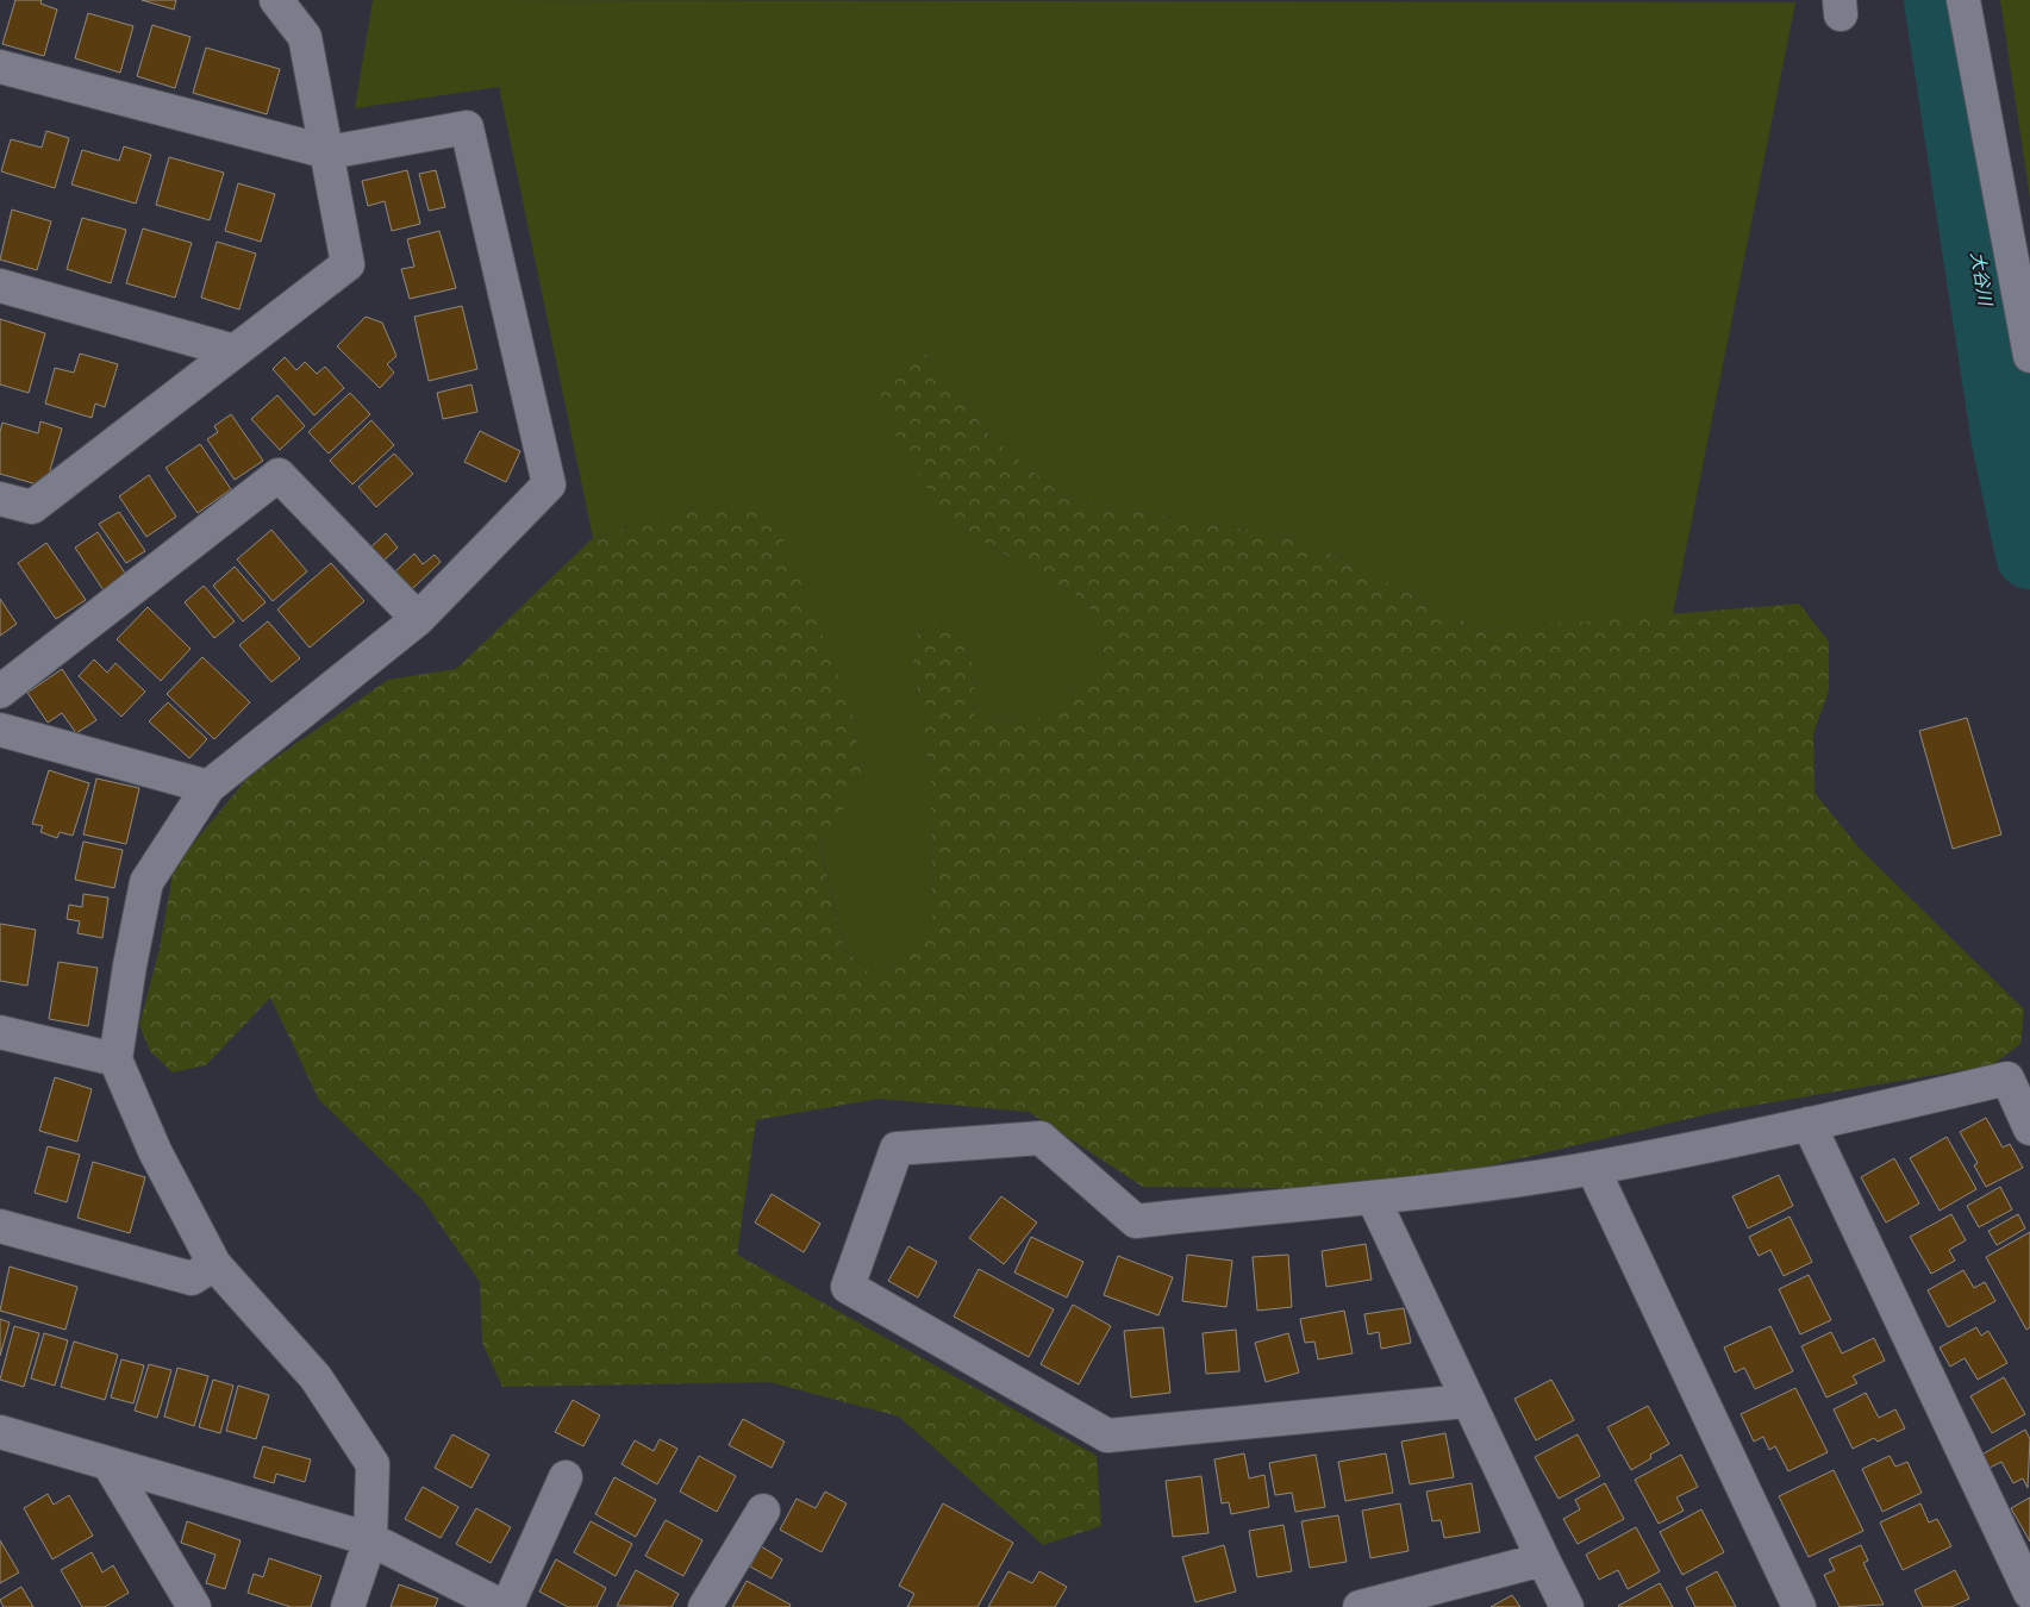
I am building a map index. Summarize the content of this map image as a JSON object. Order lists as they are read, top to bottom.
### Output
{
  "water": ["大谷川"]
}
